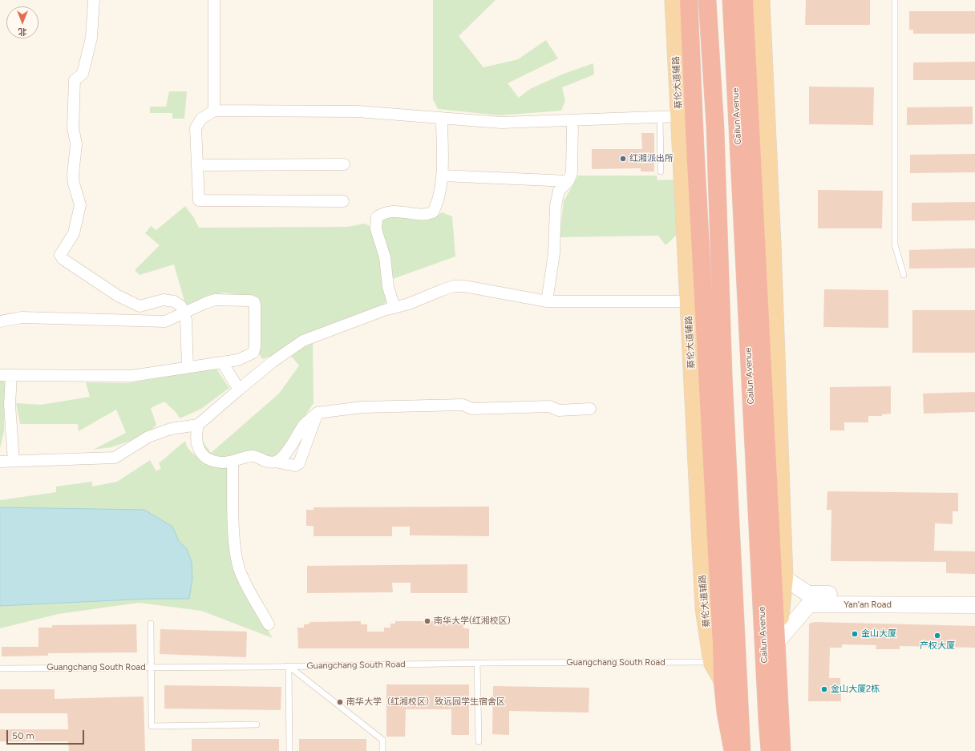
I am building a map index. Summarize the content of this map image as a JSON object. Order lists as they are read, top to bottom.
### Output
{
  "streets": {
    "highway": ["Cailun Avenue"],
    "main road": ["蔡伦大道辅路", "Yan'an Road"],
    "lane": ["Guangchang South Road"]
  },
  "crossings": [
    ["蔡伦大道辅路", "Guangchang South Road"]
  ],
  "places": [
    "红湘派出所",
    "南华大学(红湘校区)",
    "金山大厦",
    "产权大厦",
    "金山大厦2栋",
    "南华大学（红湘校区）致远园学生宿舍区"
  ],
  "scale_bar": "50 m",
  "north": "bottom"
}
